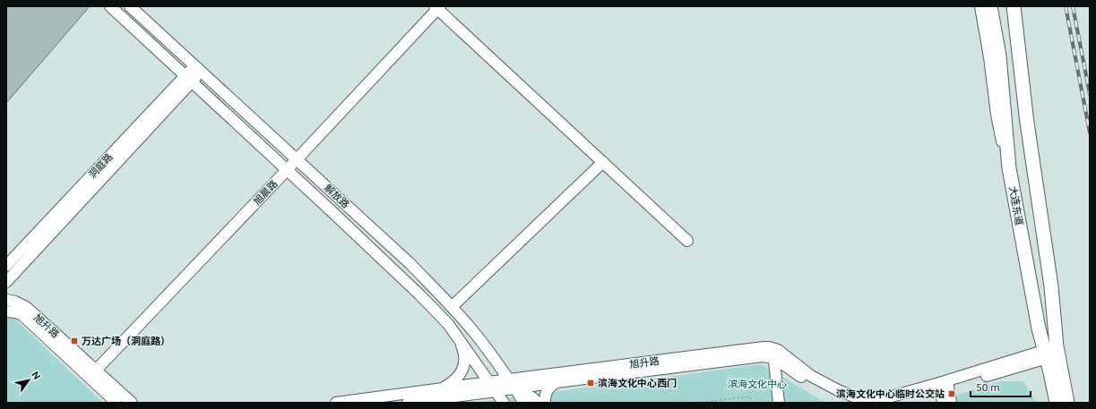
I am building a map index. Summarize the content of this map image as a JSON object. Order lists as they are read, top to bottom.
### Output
{
  "streets": {
    "main road": ["大连东道"],
    "street": [
      "洞庭路",
      "旭晨路",
      "解放路",
      "旭升路"
    ]
  },
  "crossings": [
    ["洞庭路", "解放路"],
    ["旭晨路", "解放路"],
    ["旭晨路", "旭升路"],
    ["解放路", "旭升路"]
  ],
  "parks": ["滨海文化中心"],
  "places": {
    "transit": ["万达广场（洞庭路）", "滨海文化中心西门", "滨海文化中心临时公交站"]
  },
  "scale_bar": "50 m",
  "north": "top right"
}
